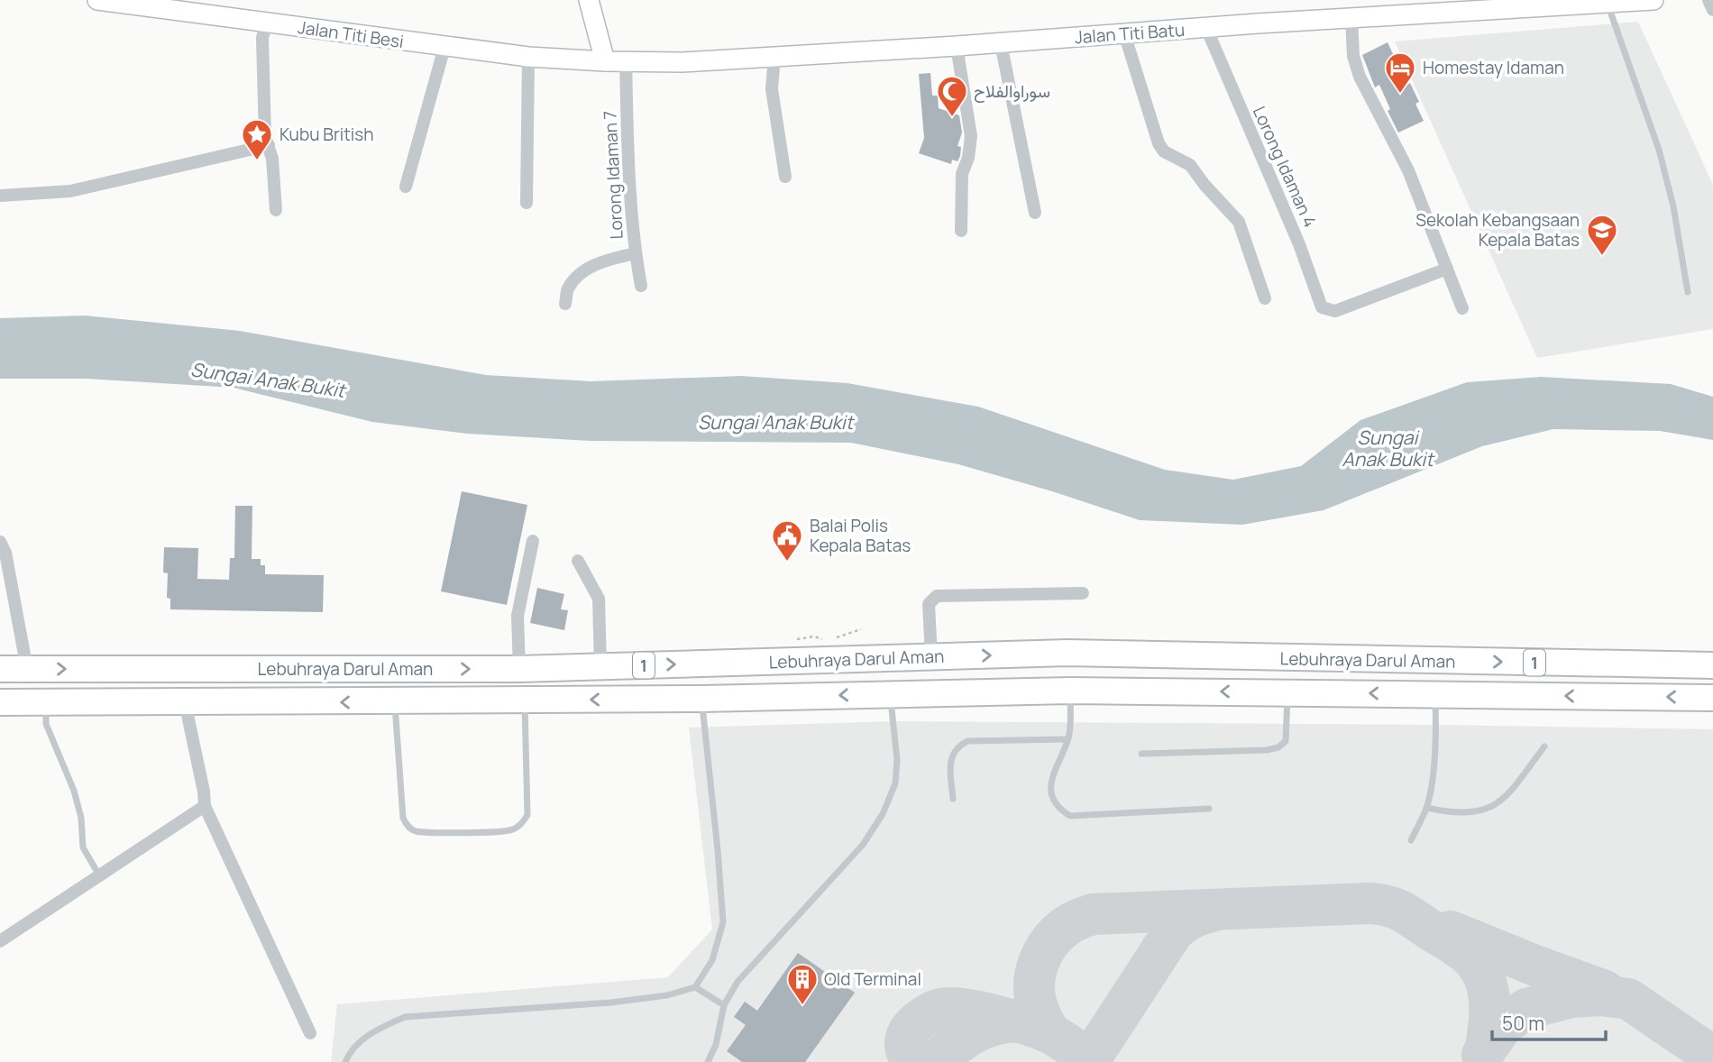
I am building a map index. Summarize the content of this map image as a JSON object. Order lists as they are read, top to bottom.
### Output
{
  "streets": {
    "highway": ["Lebuhraya Darul Aman", "1"],
    "main road": ["Jalan Titi Batu", "Jalan Titi Besi"],
    "street": ["Lorong Idaman 4", "Lorong Idaman 7"]
  },
  "crossings": [
    ["Jalan Titi Batu", "Jalan Titi Besi"],
    ["Jalan Titi Batu", "Lorong Idaman 4"],
    ["Jalan Titi Batu", "Lorong Idaman 7"]
  ],
  "water": ["Sungai Anak Bukit"],
  "places": {
    "hotel": ["Homestay Idaman"],
    "mosque": ["سوراوالفلاح"],
    "place": ["Kubu British"],
    "school or university": ["Sekolah Kebangsaan Kepala Batas"],
    "public building": ["Balai Polis Kepala Batas"],
    "building": ["Old Terminal"]
  },
  "scale_bar": "50 m"
}
